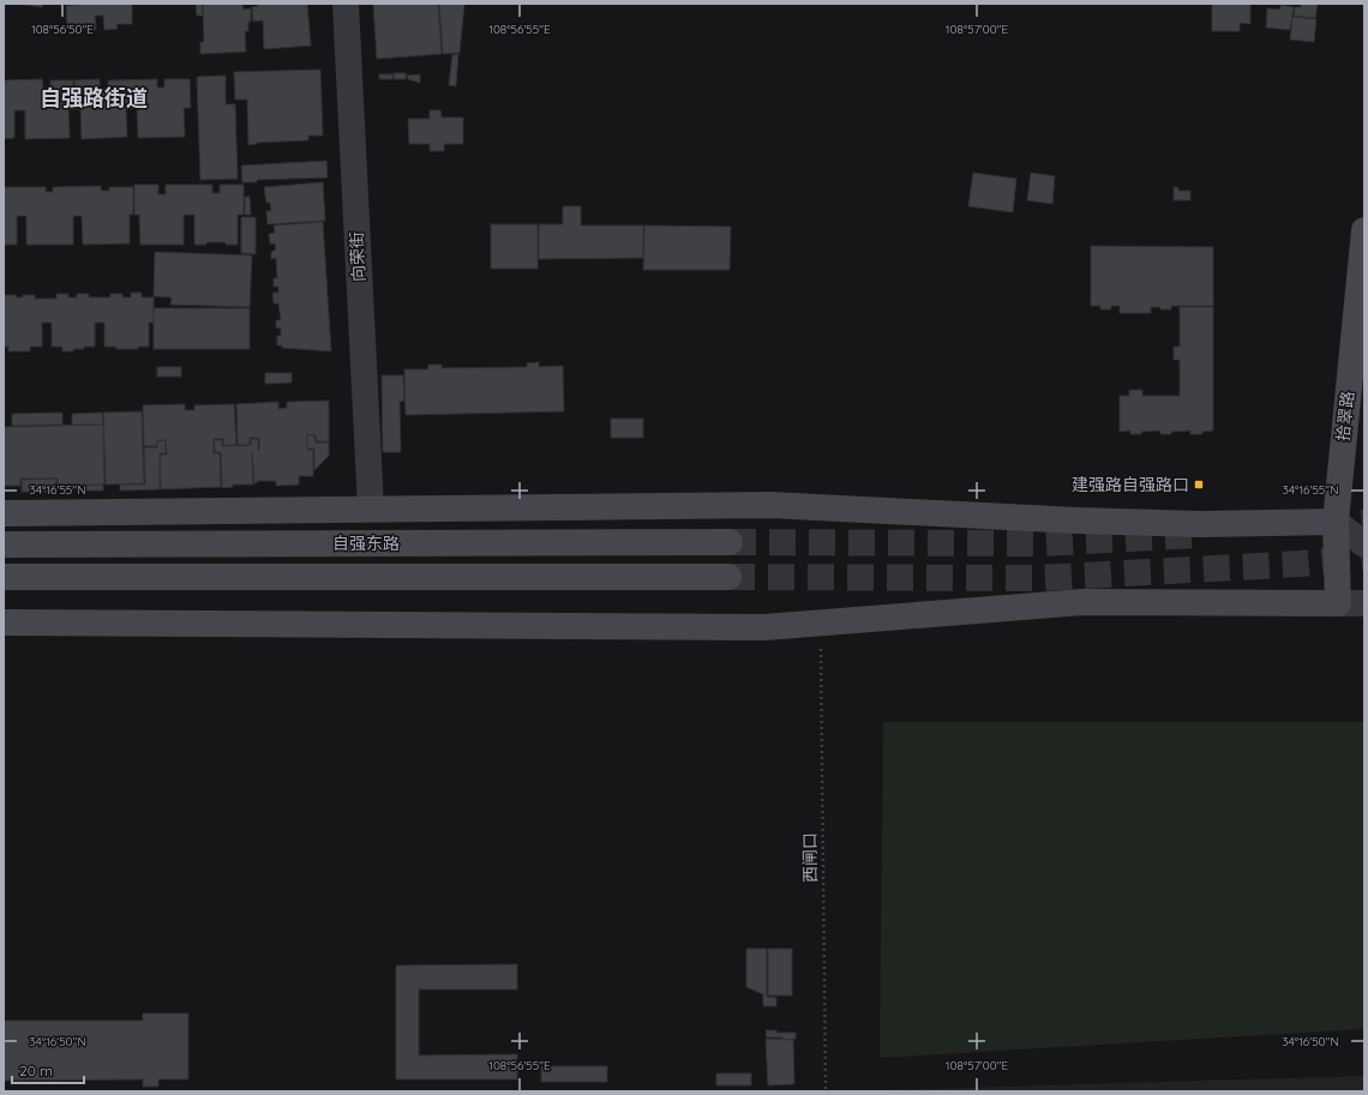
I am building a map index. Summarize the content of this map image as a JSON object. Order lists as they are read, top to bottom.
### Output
{
  "streets": {
    "main road": ["拾翠路", "自强东路"],
    "street": ["向荣街"],
    "path": ["西闸口"]
  },
  "districts": ["自强路街道"],
  "places": {
    "transit": ["建强路自强路口"]
  },
  "scale_bar": "20 m",
  "coordinates": [
    "108°56'50\"E",
    "108°56'55\"E",
    "108°57'00\"E",
    "34°16'55\"N",
    "34°16'50\"N"
  ]
}
